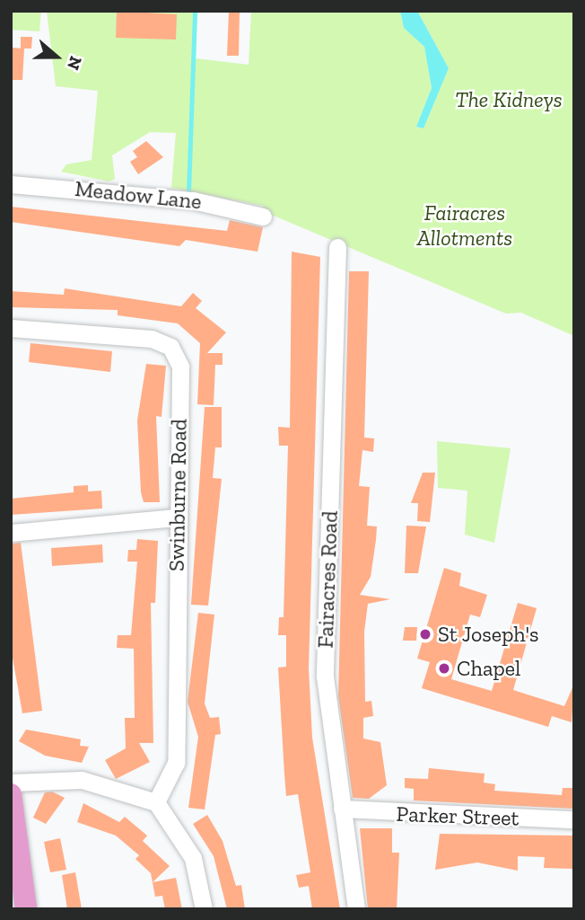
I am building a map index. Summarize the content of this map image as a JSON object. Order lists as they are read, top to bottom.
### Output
{
  "streets": {
    "street": [
      "Meadow Lane",
      "Swinburne Road",
      "Fairacres Road",
      "Parker Street"
    ]
  },
  "crossings": [
    ["Fairacres Road", "Parker Street"]
  ],
  "parks": ["The Kidneys", "Fairacres Allotments"],
  "places": ["St Joseph's", "Chapel"],
  "north": "right"
}
